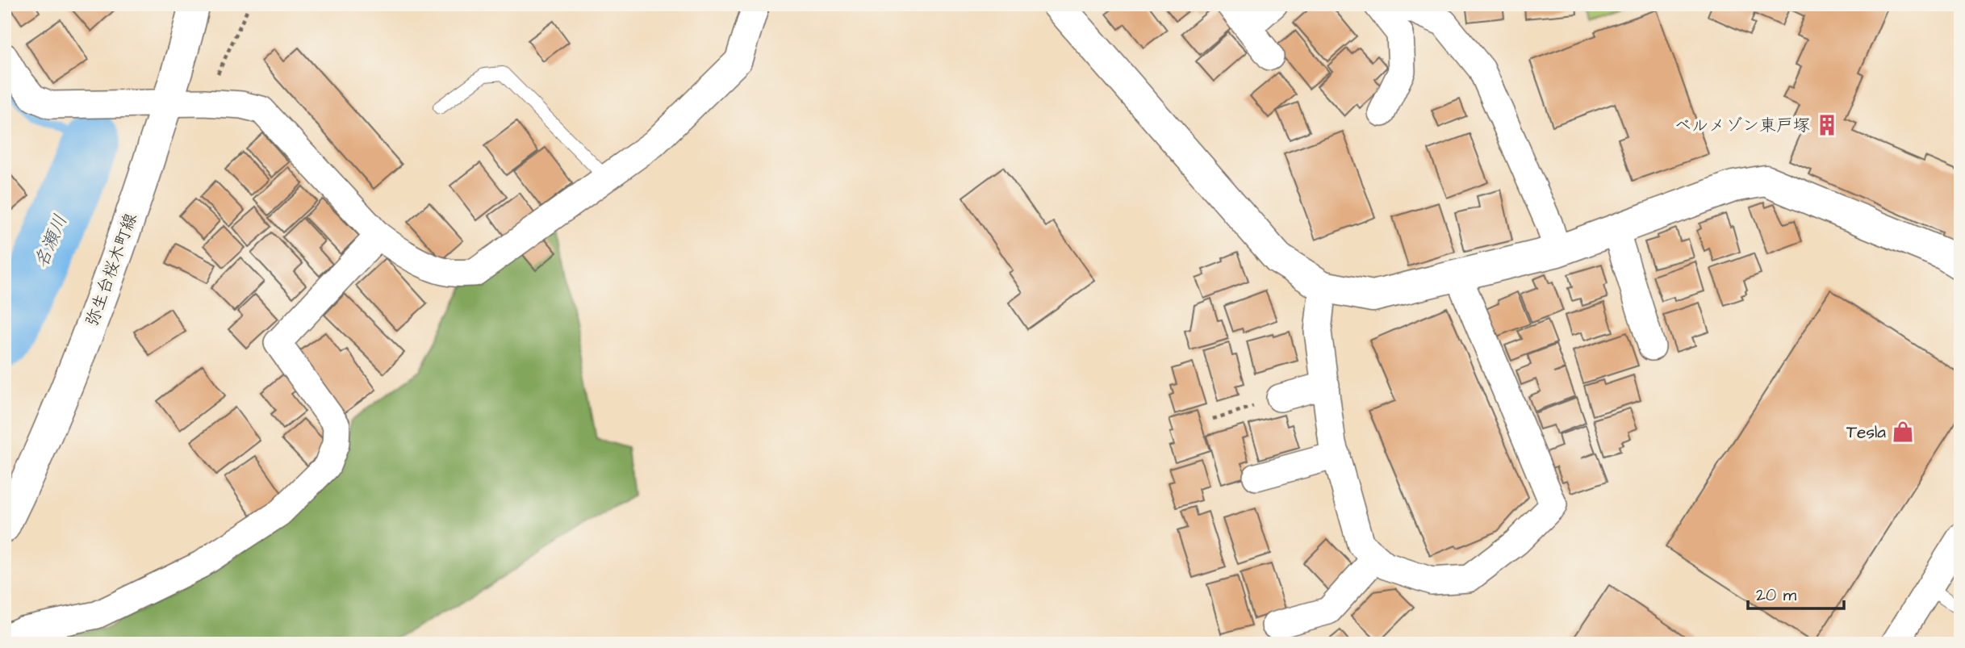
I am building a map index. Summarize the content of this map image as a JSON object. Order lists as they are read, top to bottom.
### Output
{
  "streets": {
    "street": ["弥生台桜木町線"]
  },
  "water": ["名瀬川"],
  "places": {
    "building": ["ベルメゾン東戸塚"],
    "shop": ["Tesla"]
  },
  "scale_bar": "20 m"
}
